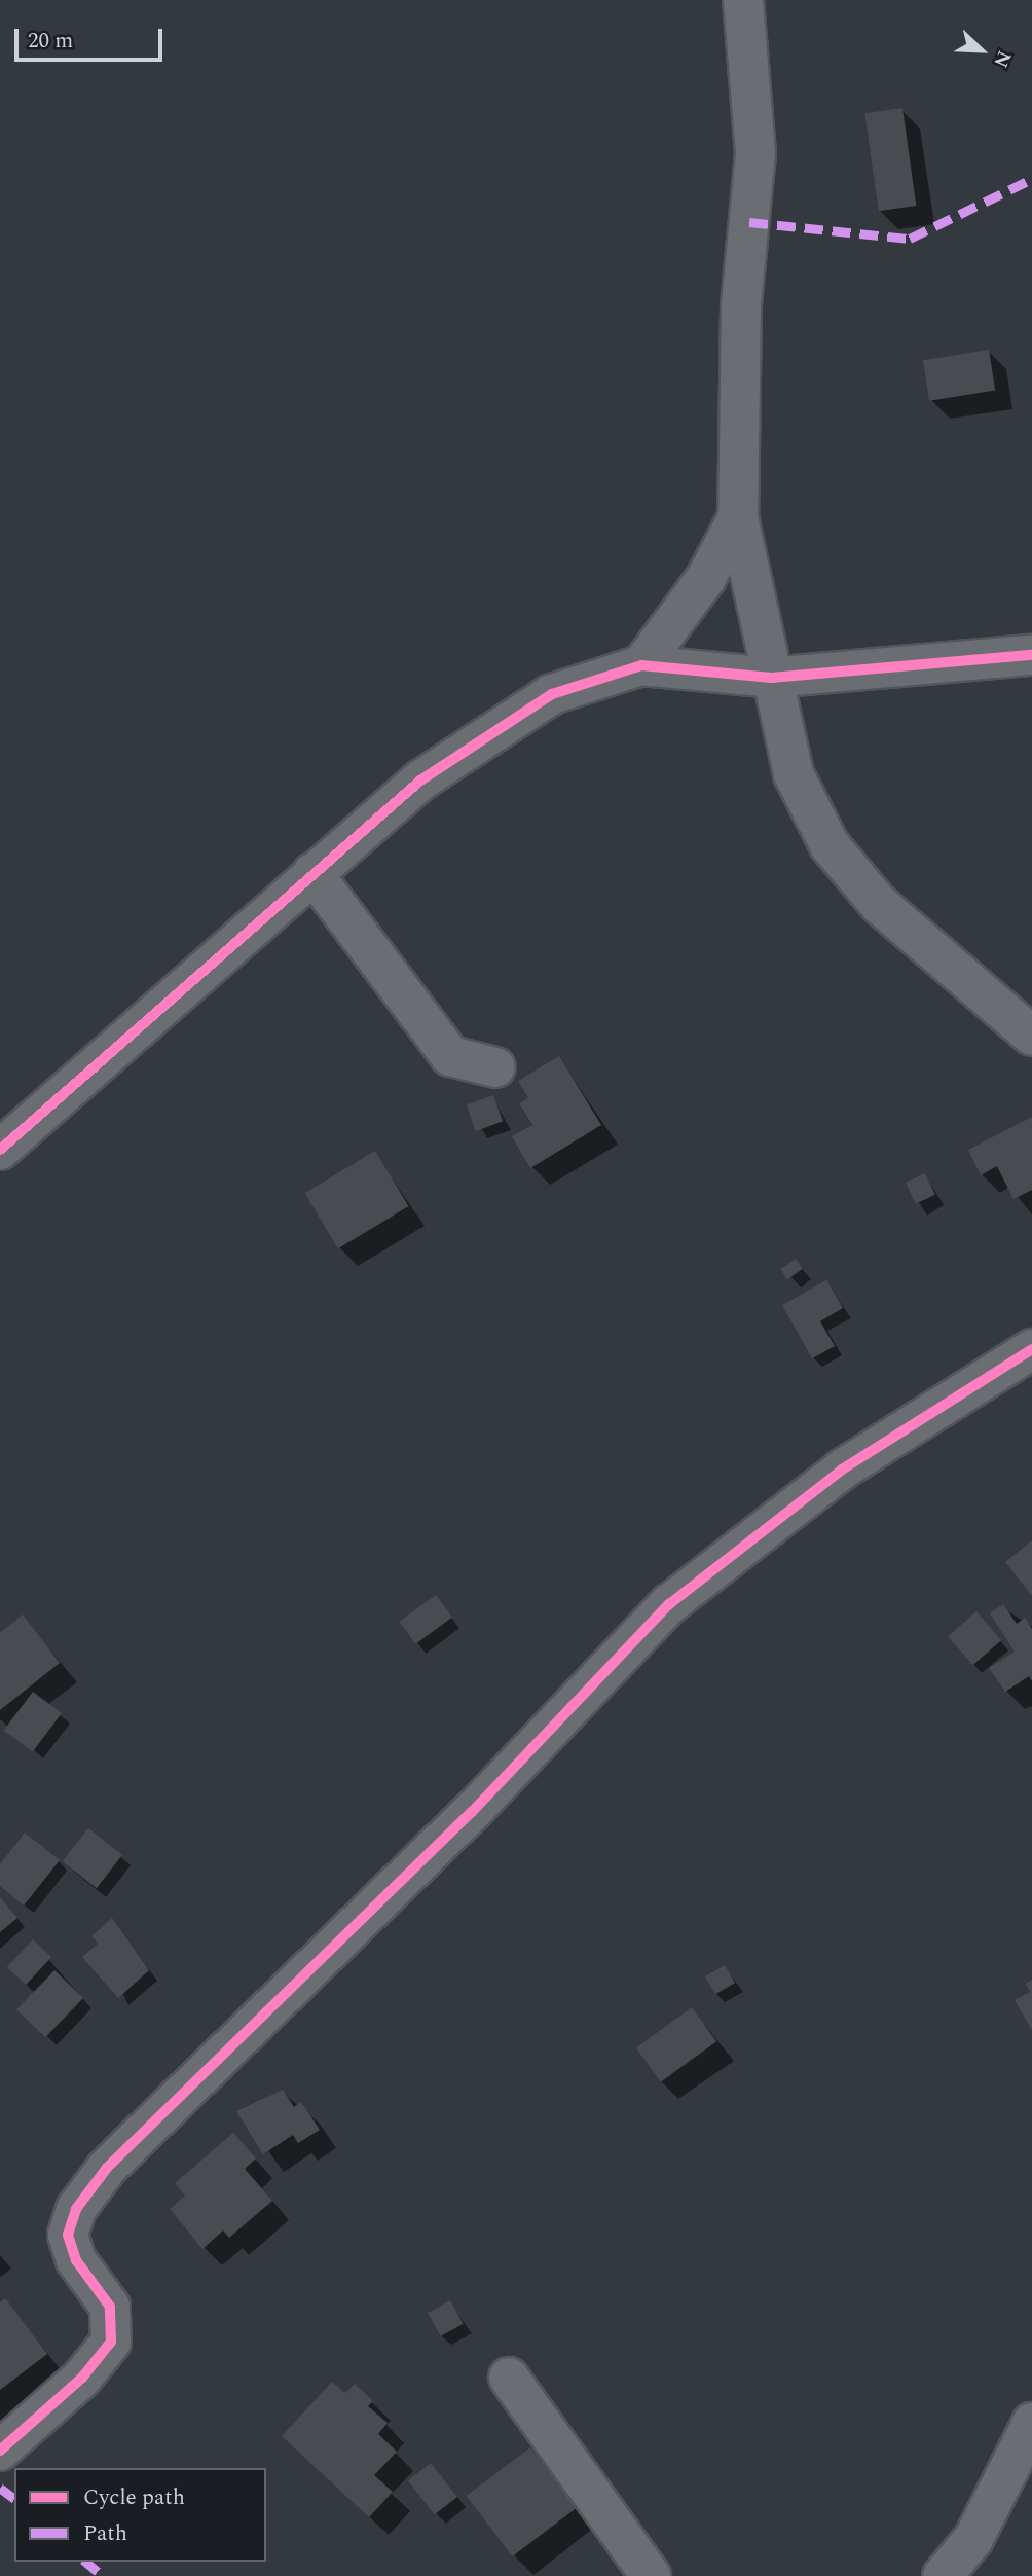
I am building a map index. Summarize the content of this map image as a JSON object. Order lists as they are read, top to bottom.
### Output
{
  "legend": ["Cycle path", "Path"],
  "scale_bar": "20 m",
  "north": "bottom right"
}
